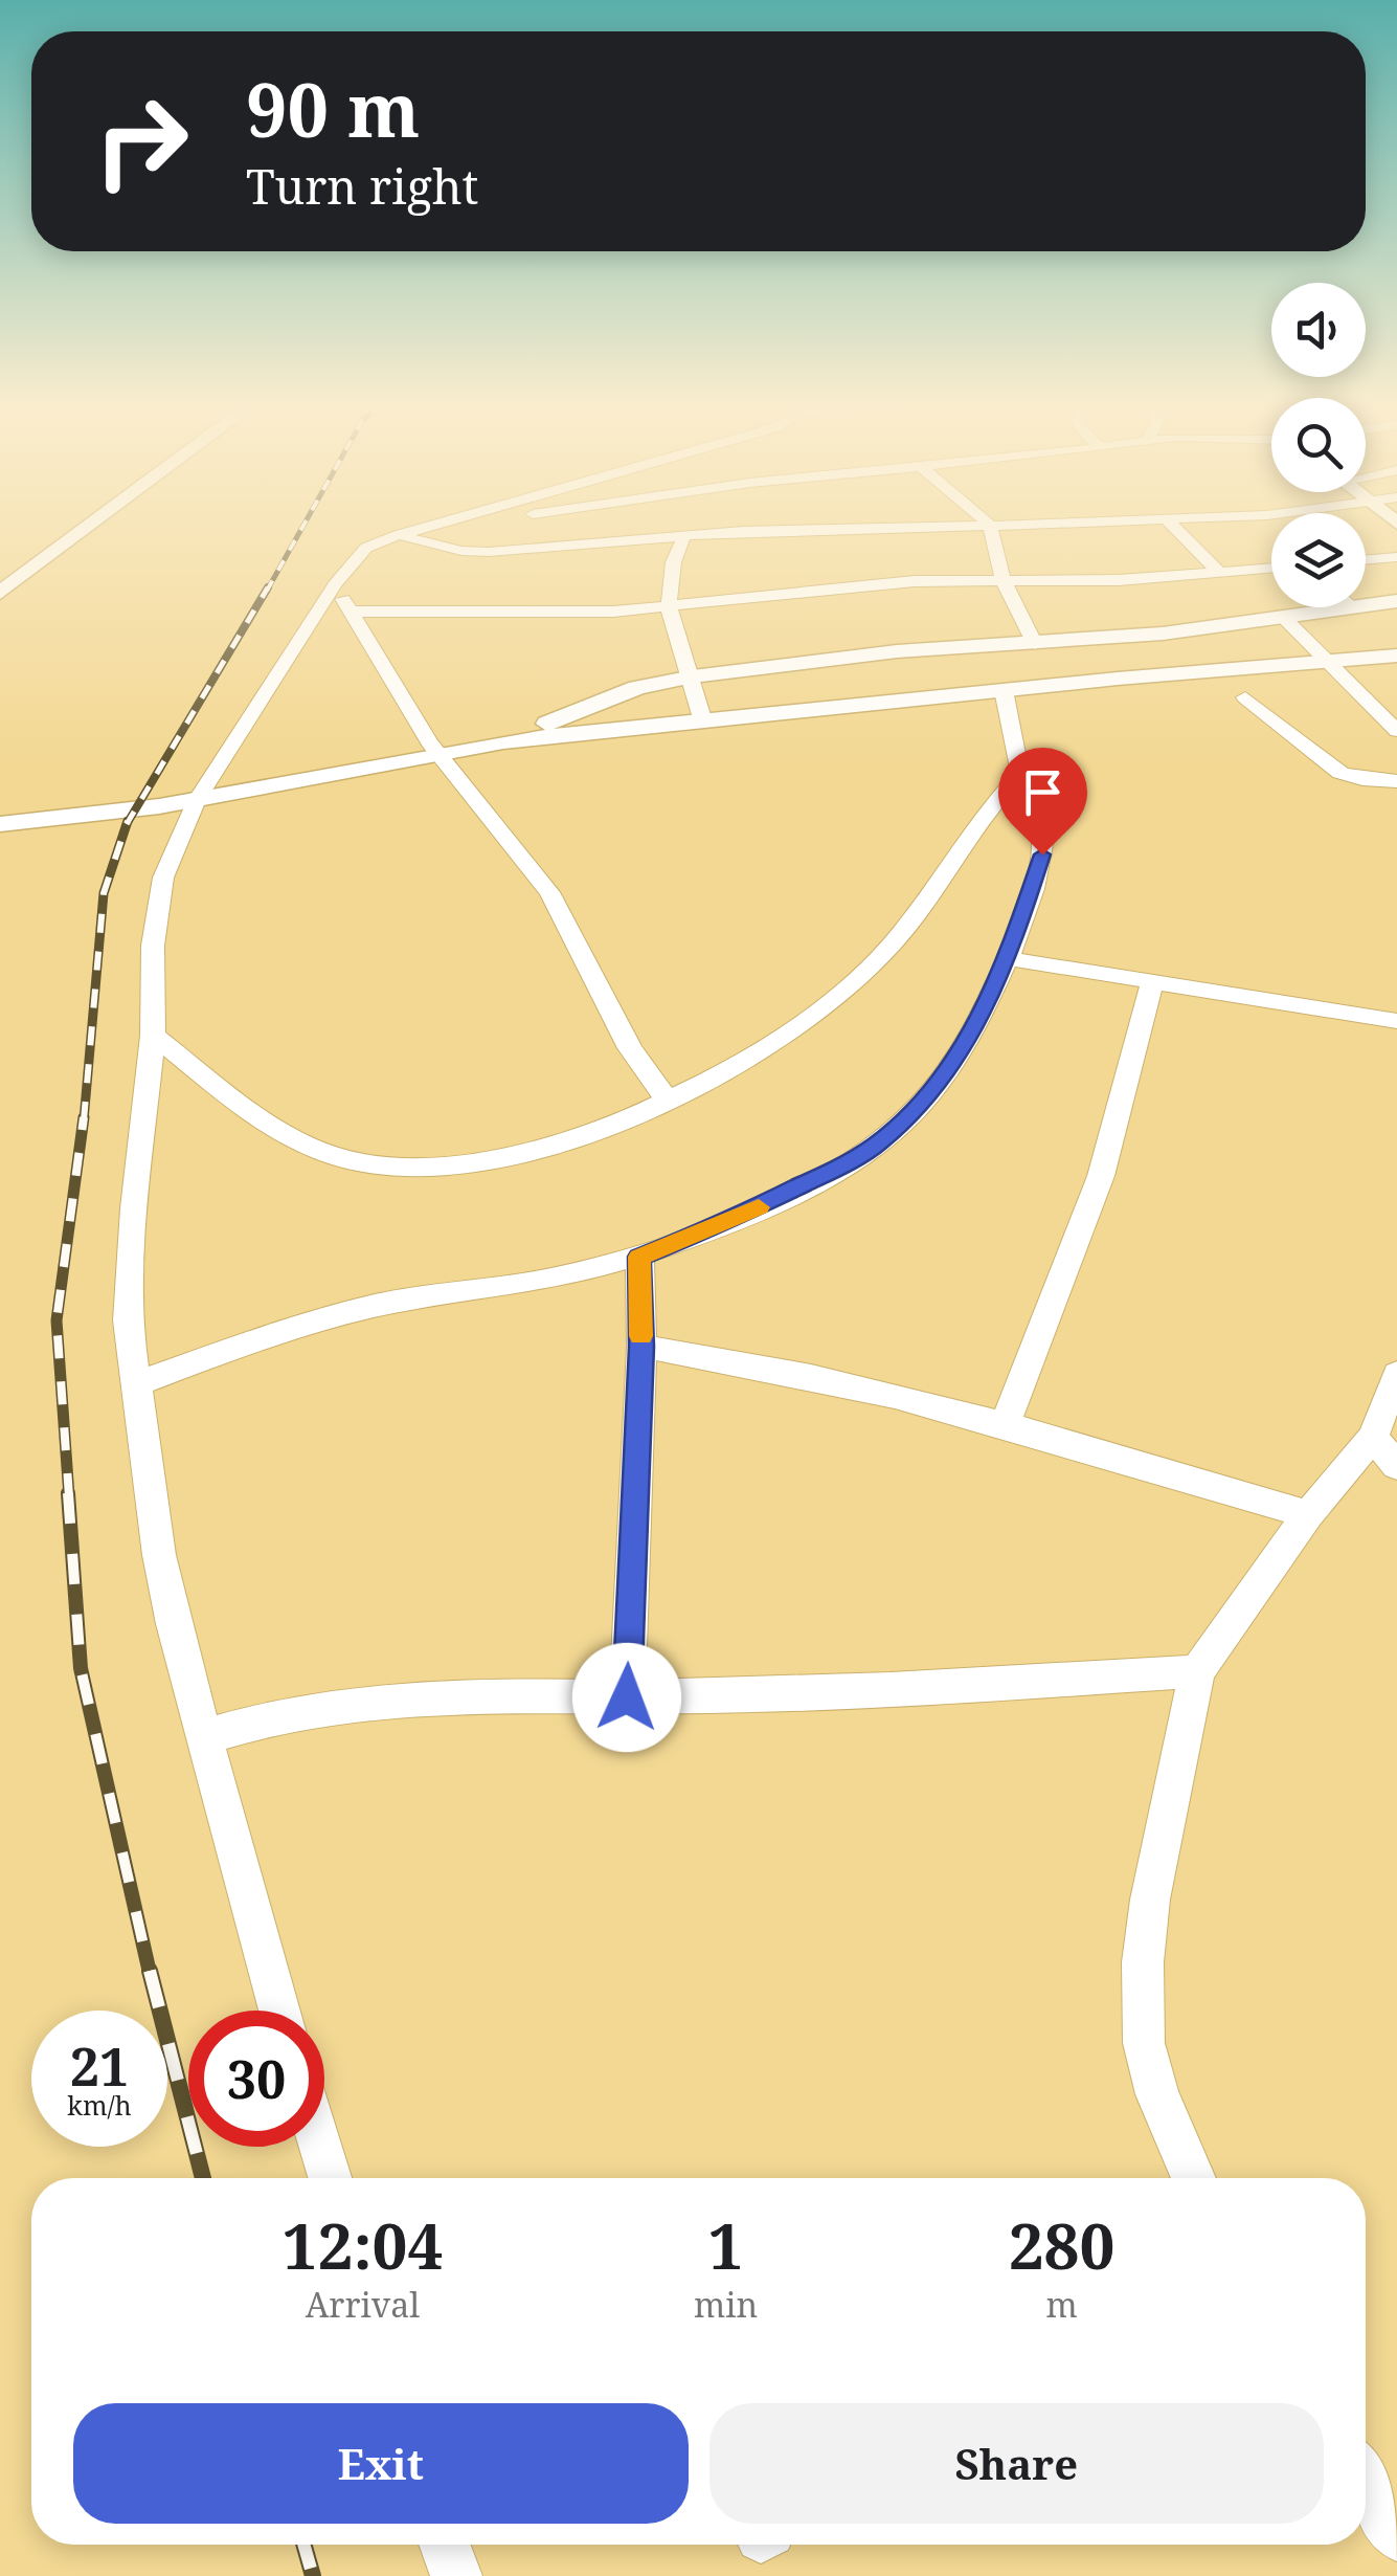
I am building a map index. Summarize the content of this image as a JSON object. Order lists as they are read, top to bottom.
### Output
{
  "page": {
    "turn": ["90 m", "Turn right"],
    "speed": "21 km/h",
    "limit": "30",
    "eta": [
      "12:04",
      "Arrival",
      "1",
      "min",
      "280",
      "m"
    ],
    "buttons": ["Exit", "Share"]
  }
}
